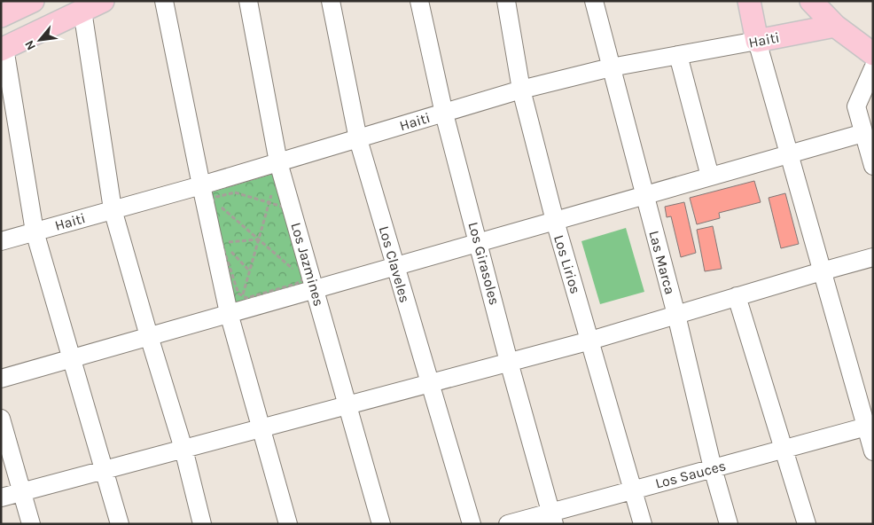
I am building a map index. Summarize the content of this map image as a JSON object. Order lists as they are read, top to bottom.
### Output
{
  "streets": {
    "main road": ["Haiti"],
    "street": [
      "Las Marca",
      "Los Girasoles",
      "Los Jazmines",
      "Los Claveles",
      "Los Lirios",
      "Los Sauces"
    ]
  },
  "crossings": [
    ["Haiti", "Las Marca"],
    ["Haiti", "Los Girasoles"],
    ["Haiti", "Los Jazmines"],
    ["Haiti", "Los Claveles"],
    ["Haiti", "Los Lirios"],
    ["Las Marca", "Los Sauces"],
    ["Los Girasoles", "Los Sauces"],
    ["Los Lirios", "Los Sauces"]
  ],
  "north": "bottom left"
}
